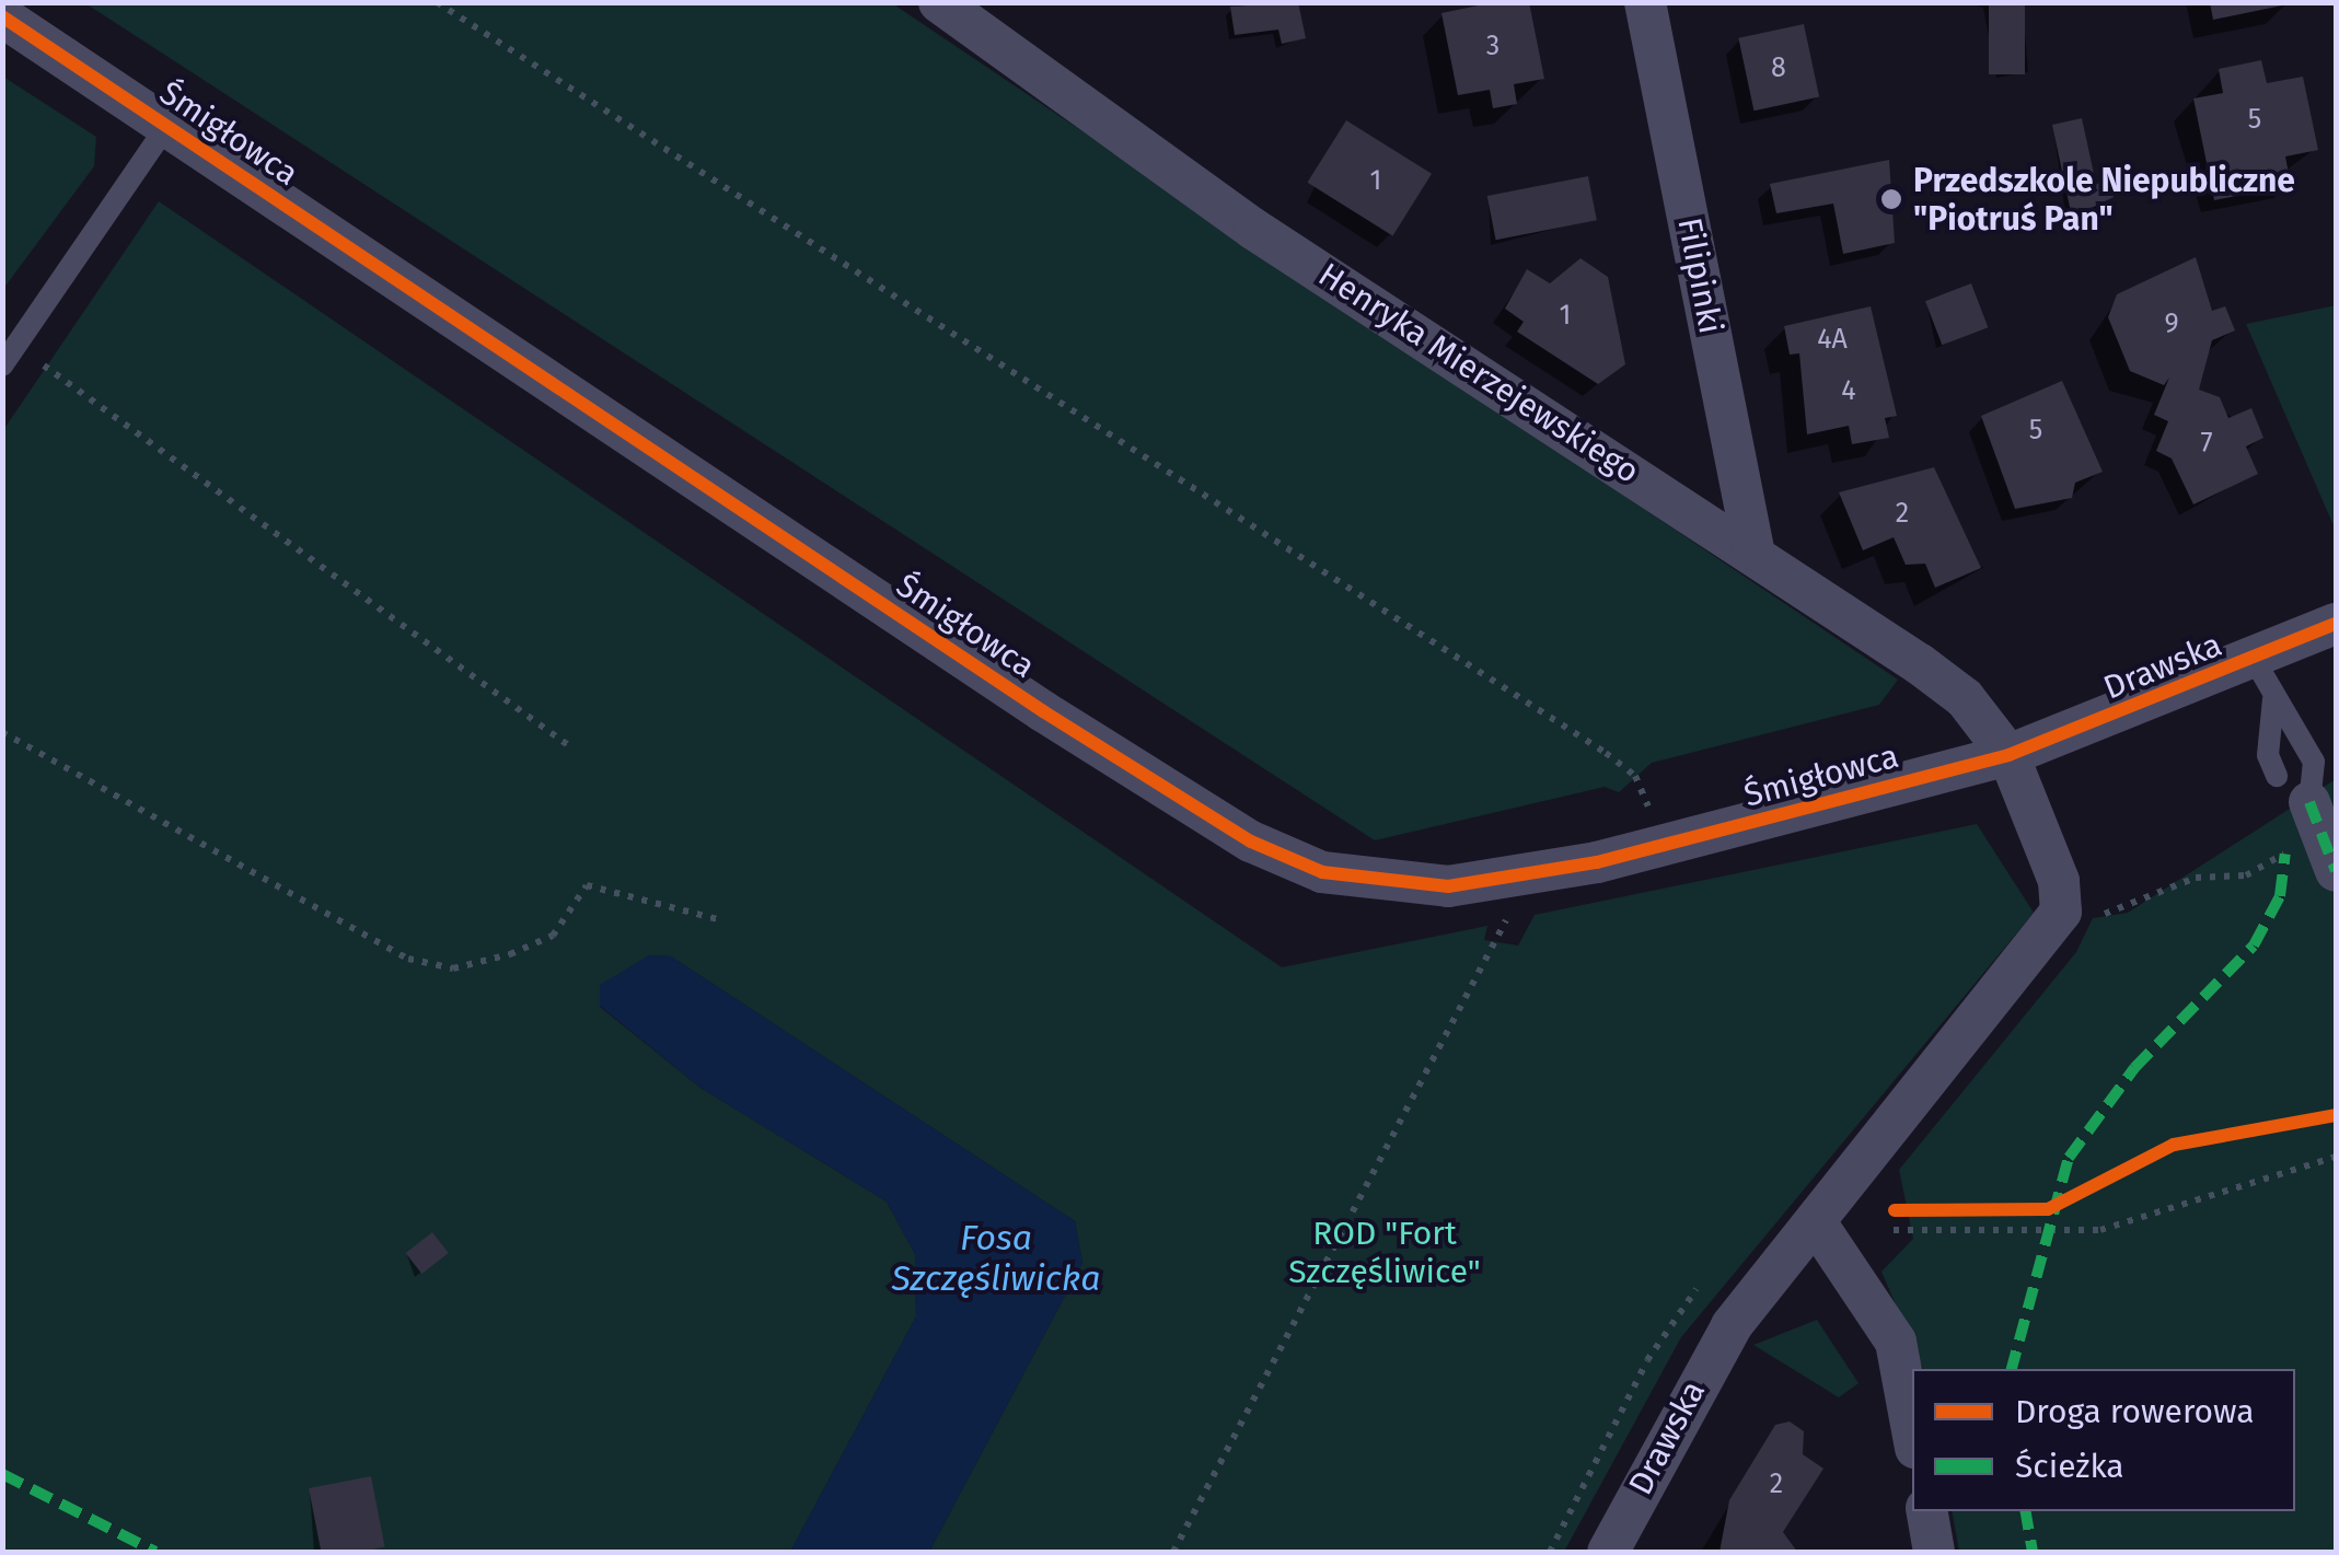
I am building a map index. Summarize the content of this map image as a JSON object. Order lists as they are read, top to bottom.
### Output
{
  "streets": {
    "street": [
      "Śmigłowca",
      "Filipinki",
      "Henryka Mierzejewskiego",
      "Drawska"
    ]
  },
  "crossings": [
    ["Śmigłowca", "Henryka Mierzejewskiego"],
    ["Śmigłowca", "Drawska"],
    ["Filipinki", "Henryka Mierzejewskiego"],
    ["Henryka Mierzejewskiego", "Drawska"]
  ],
  "water": ["Fosa Szczęśliwicka"],
  "parks": ["ROD \"Fort Szczęśliwice\""],
  "places": ["Przedszkole Niepubliczne \"Piotruś Pan\""],
  "house_numbers": [
    "3",
    "8",
    "5",
    "1",
    "1",
    "9",
    "4A",
    "4",
    "5",
    "7",
    "2",
    "2"
  ],
  "legend": ["Droga rowerowa", "Ścieżka"]
}
